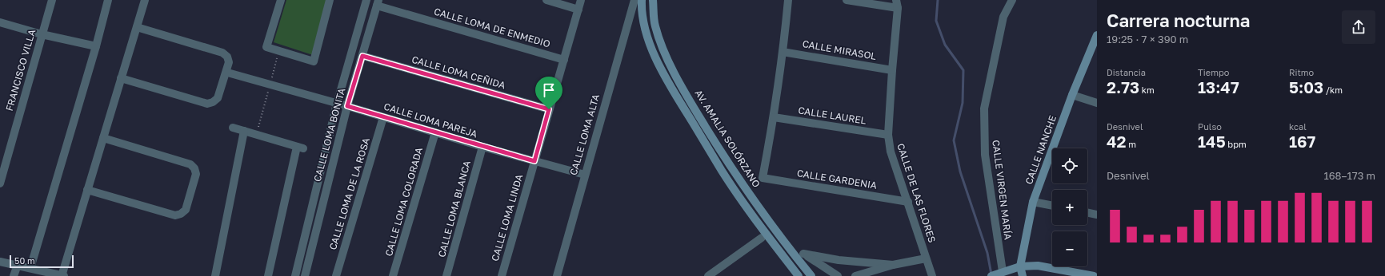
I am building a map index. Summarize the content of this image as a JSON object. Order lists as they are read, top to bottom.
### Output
{
  "streets": {
    "main road": ["AV. AMALIA SOLÓRZANO", "CALLE NANCHE"],
    "street": [
      "CALLE LOMA DE ENMEDIO",
      "CALLE MIRASOL",
      "FRANCISCO VILLA",
      "CALLE LOMA CEÑIDA",
      "CALLE LAUREL",
      "CALLE LOMA PAREJA",
      "CALLE LOMA BONITA",
      "CALLE LOMA ALTA",
      "CALLE GARDENIA",
      "CALLE VIRGEN MARÍA",
      "CALLE DE LAS FLORES",
      "CALLE LOMA DE LA ROSA",
      "CALLE LOMA COLORADA",
      "CALLE LOMA BLANCA",
      "CALLE LOMA LINDA"
    ]
  },
  "crossings": [
    ["CALLE LOMA DE ENMEDIO", "CALLE LOMA BONITA"],
    ["CALLE LOMA DE ENMEDIO", "CALLE LOMA LINDA"],
    ["CALLE MIRASOL", "CALLE DE LAS FLORES"],
    ["CALLE LOMA CEÑIDA", "CALLE LOMA BONITA"],
    ["CALLE LOMA CEÑIDA", "CALLE LOMA LINDA"],
    ["CALLE LAUREL", "CALLE GARDENIA"],
    ["CALLE LAUREL", "CALLE DE LAS FLORES"],
    ["CALLE LOMA PAREJA", "CALLE LOMA BONITA"],
    ["CALLE LOMA PAREJA", "CALLE LOMA ALTA"],
    ["CALLE LOMA PAREJA", "CALLE LOMA DE LA ROSA"],
    ["CALLE LOMA PAREJA", "CALLE LOMA COLORADA"],
    ["CALLE LOMA PAREJA", "CALLE LOMA BLANCA"],
    ["CALLE LOMA PAREJA", "CALLE LOMA LINDA"],
    ["CALLE GARDENIA", "CALLE DE LAS FLORES"]
  ],
  "scale_bar": "50 m",
  "page": {
    "heading": ["Carrera nocturna", "19:25 · 7 × 390 m"],
    "stats": [
      ["Distancia", "2.73 km"],
      ["Tiempo", "13:47"],
      ["Ritmo", "5:03 /km"],
      ["Desnivel", "42 m"],
      ["Pulso", "145 bpm"],
      ["kcal", "167"]
    ],
    "map_buttons": ["+", "−"],
    "chart": ["Desnivel", "168–173 m"],
    "scale": "50 m"
  }
}
